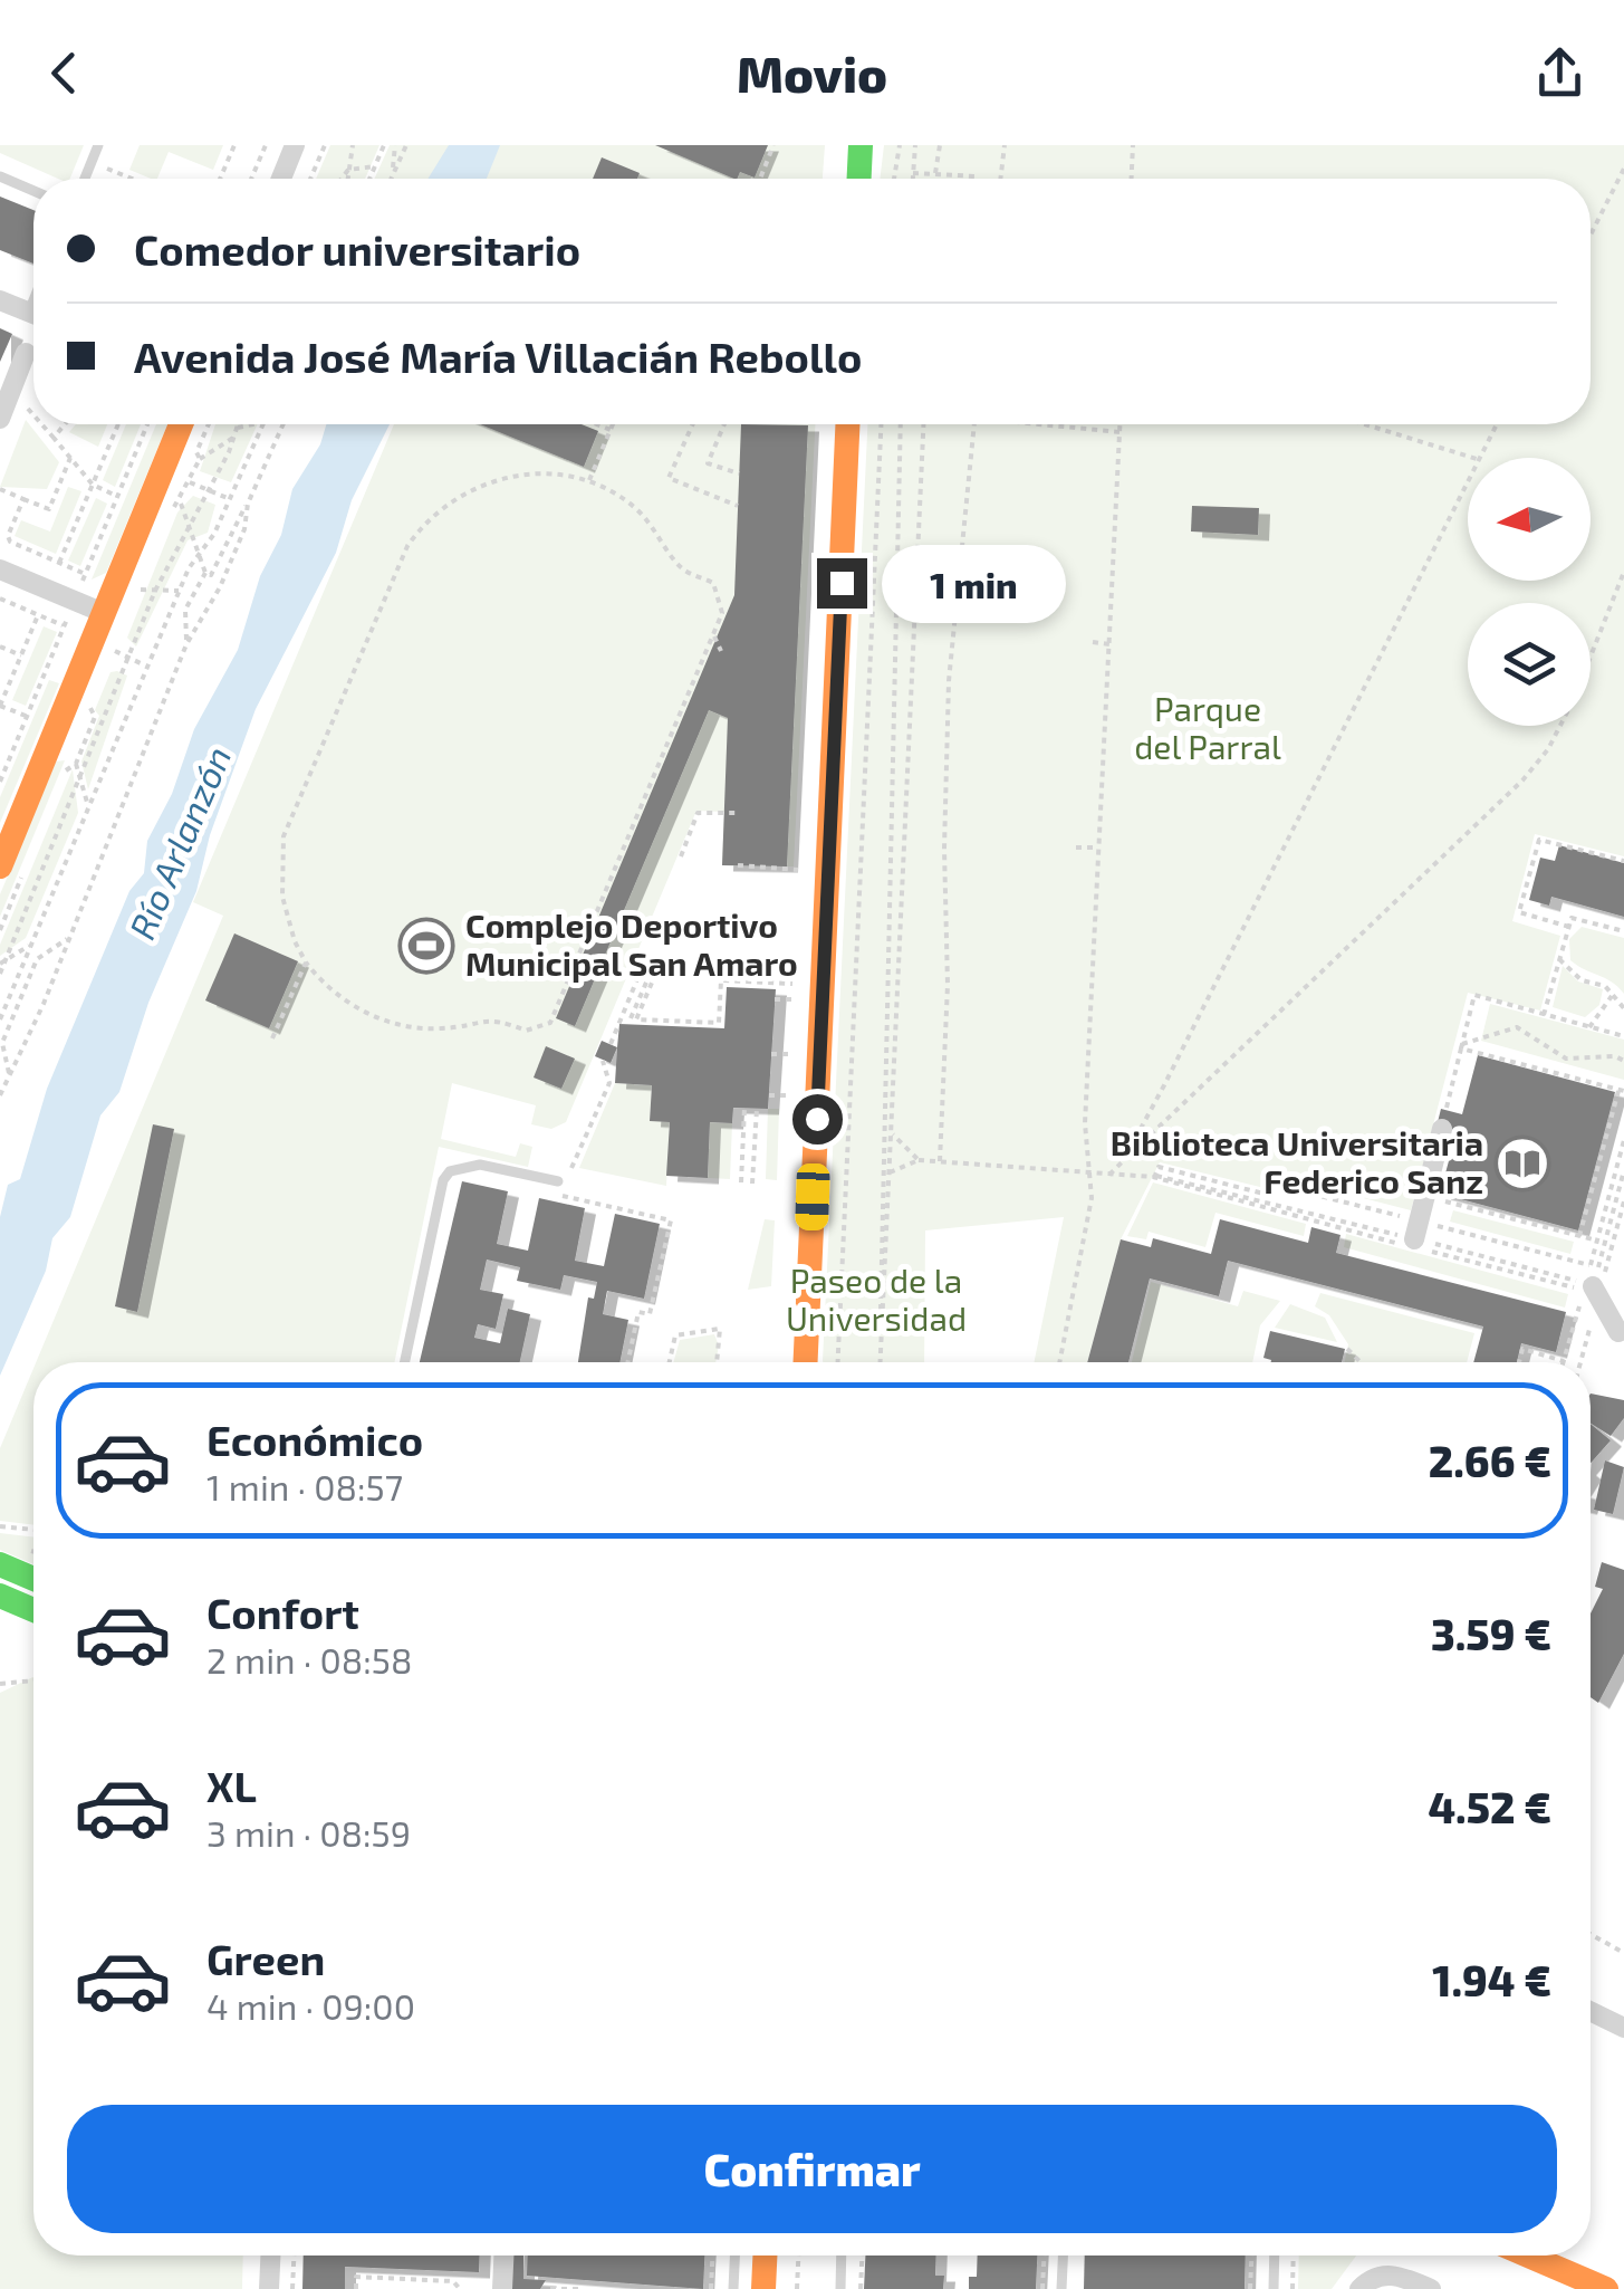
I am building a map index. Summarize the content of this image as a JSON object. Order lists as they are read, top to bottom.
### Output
{
  "water": ["Río Arlanzón"],
  "parks": ["Parque del Parral", "Paseo de la Universidad"],
  "places": {
    "sports": ["Complejo Deportivo Municipal San Amaro"],
    "library": ["Biblioteca Universitaria Federico Sanz"]
  },
  "north": "left",
  "page": {
    "header": "Movio",
    "banner": ["Comedor universitario", "Avenida José María Villacián Rebollo"],
    "bubble": "1 min",
    "list": [
      {
        "name": "Económico",
        "note": "1 min · 08:57",
        "value": "2.66 €"
      },
      {
        "name": "Confort",
        "note": "2 min · 08:58",
        "value": "3.59 €"
      },
      {
        "name": "XL",
        "note": "3 min · 08:59",
        "value": "4.52 €"
      },
      {
        "name": "Green",
        "note": "4 min · 09:00",
        "value": "1.94 €"
      }
    ],
    "buttons": "Confirmar"
  }
}
